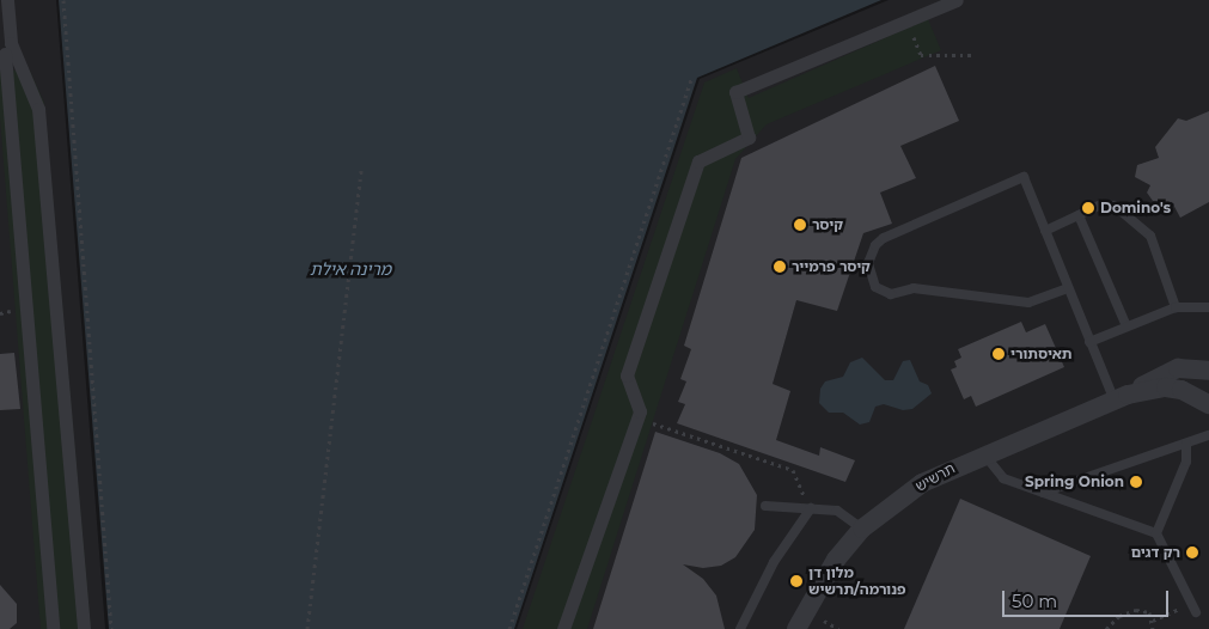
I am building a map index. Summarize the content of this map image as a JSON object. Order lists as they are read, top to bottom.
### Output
{
  "streets": {
    "street": ["תרשיש"]
  },
  "water": ["מרינה אילת"],
  "places": [
    "Domino's",
    "קיסר",
    "קיסר פרמייר",
    "תאיסתורי",
    "Spring Onion",
    "רק דגים",
    "מלון דן פנורמה/תרשיש"
  ],
  "scale_bar": "50 m"
}
